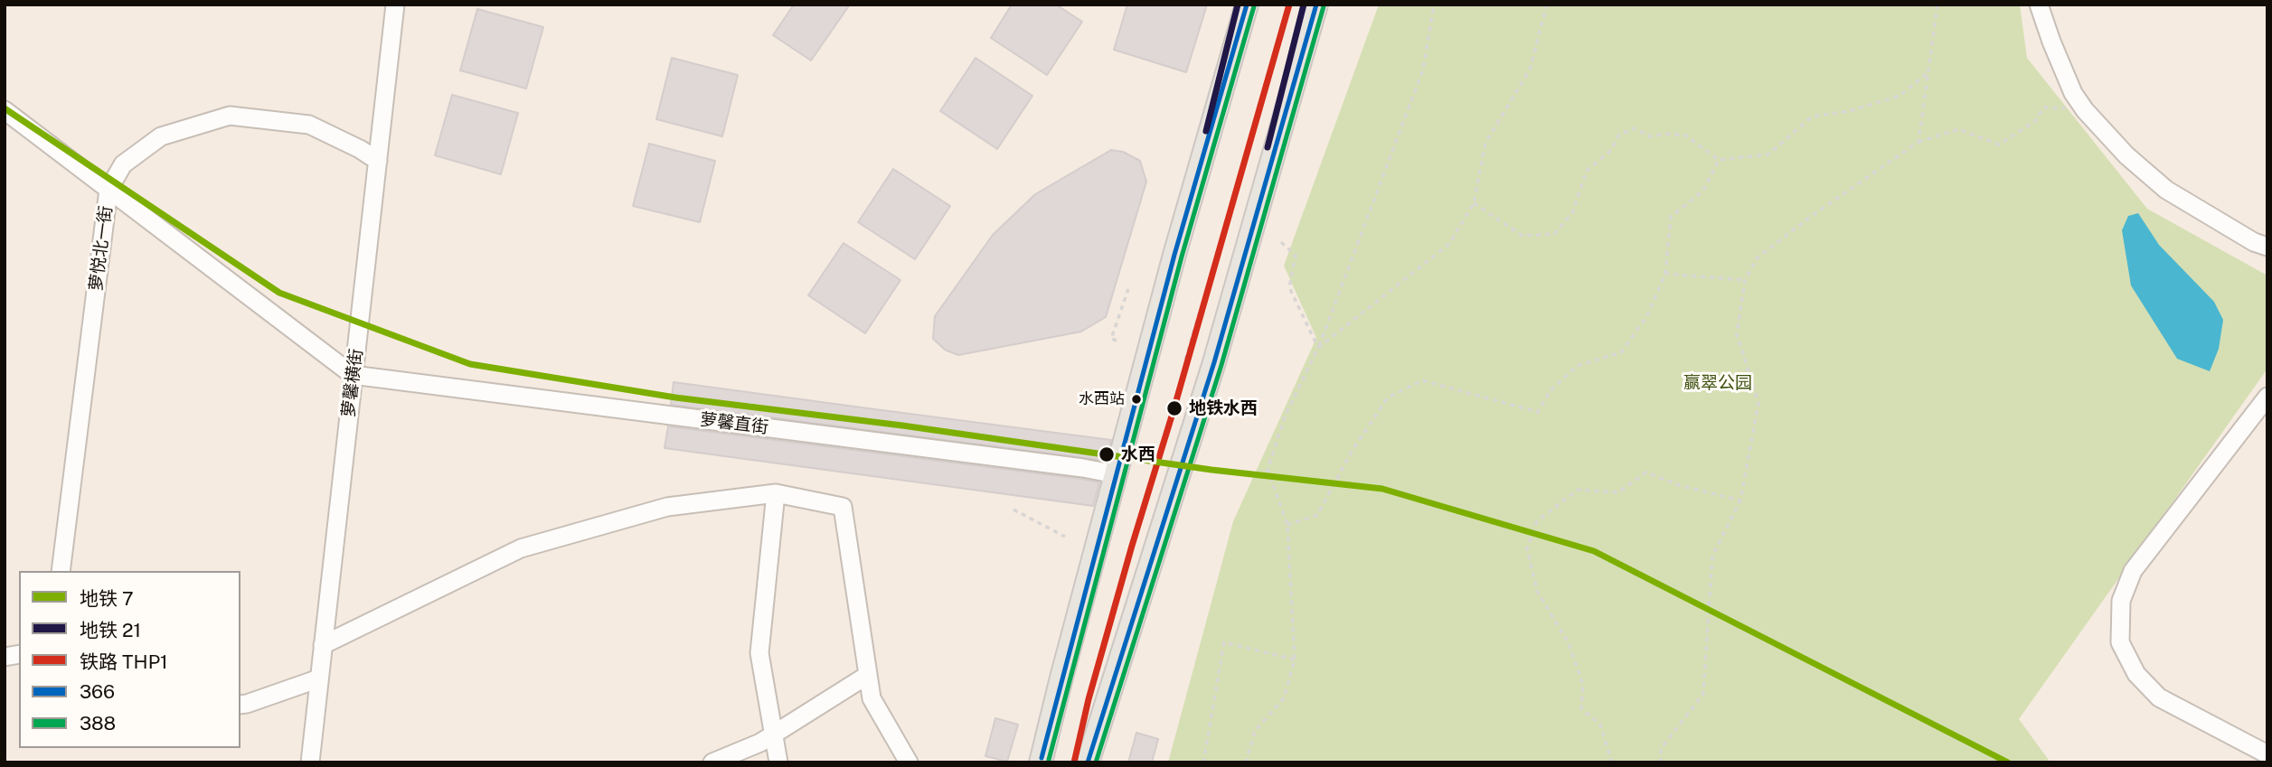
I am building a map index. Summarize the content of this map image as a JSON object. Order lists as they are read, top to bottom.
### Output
{
  "streets": {
    "street": ["萝悦北一街", "萝馨横街", "萝馨直街"]
  },
  "crossings": [
    ["萝悦北一街", "萝馨横街"],
    ["萝馨横街", "萝馨直街"]
  ],
  "parks": ["赢翠公园"],
  "places": ["水西站", "地铁水西", "水西"],
  "lines": [
    "metro line 21",
    "rail line THP1",
    "transit line 366",
    "transit line 388",
    "metro line 7"
  ],
  "legend": [
    "地铁 7",
    "地铁 21",
    "铁路 THP1",
    "366",
    "388"
  ]
}
